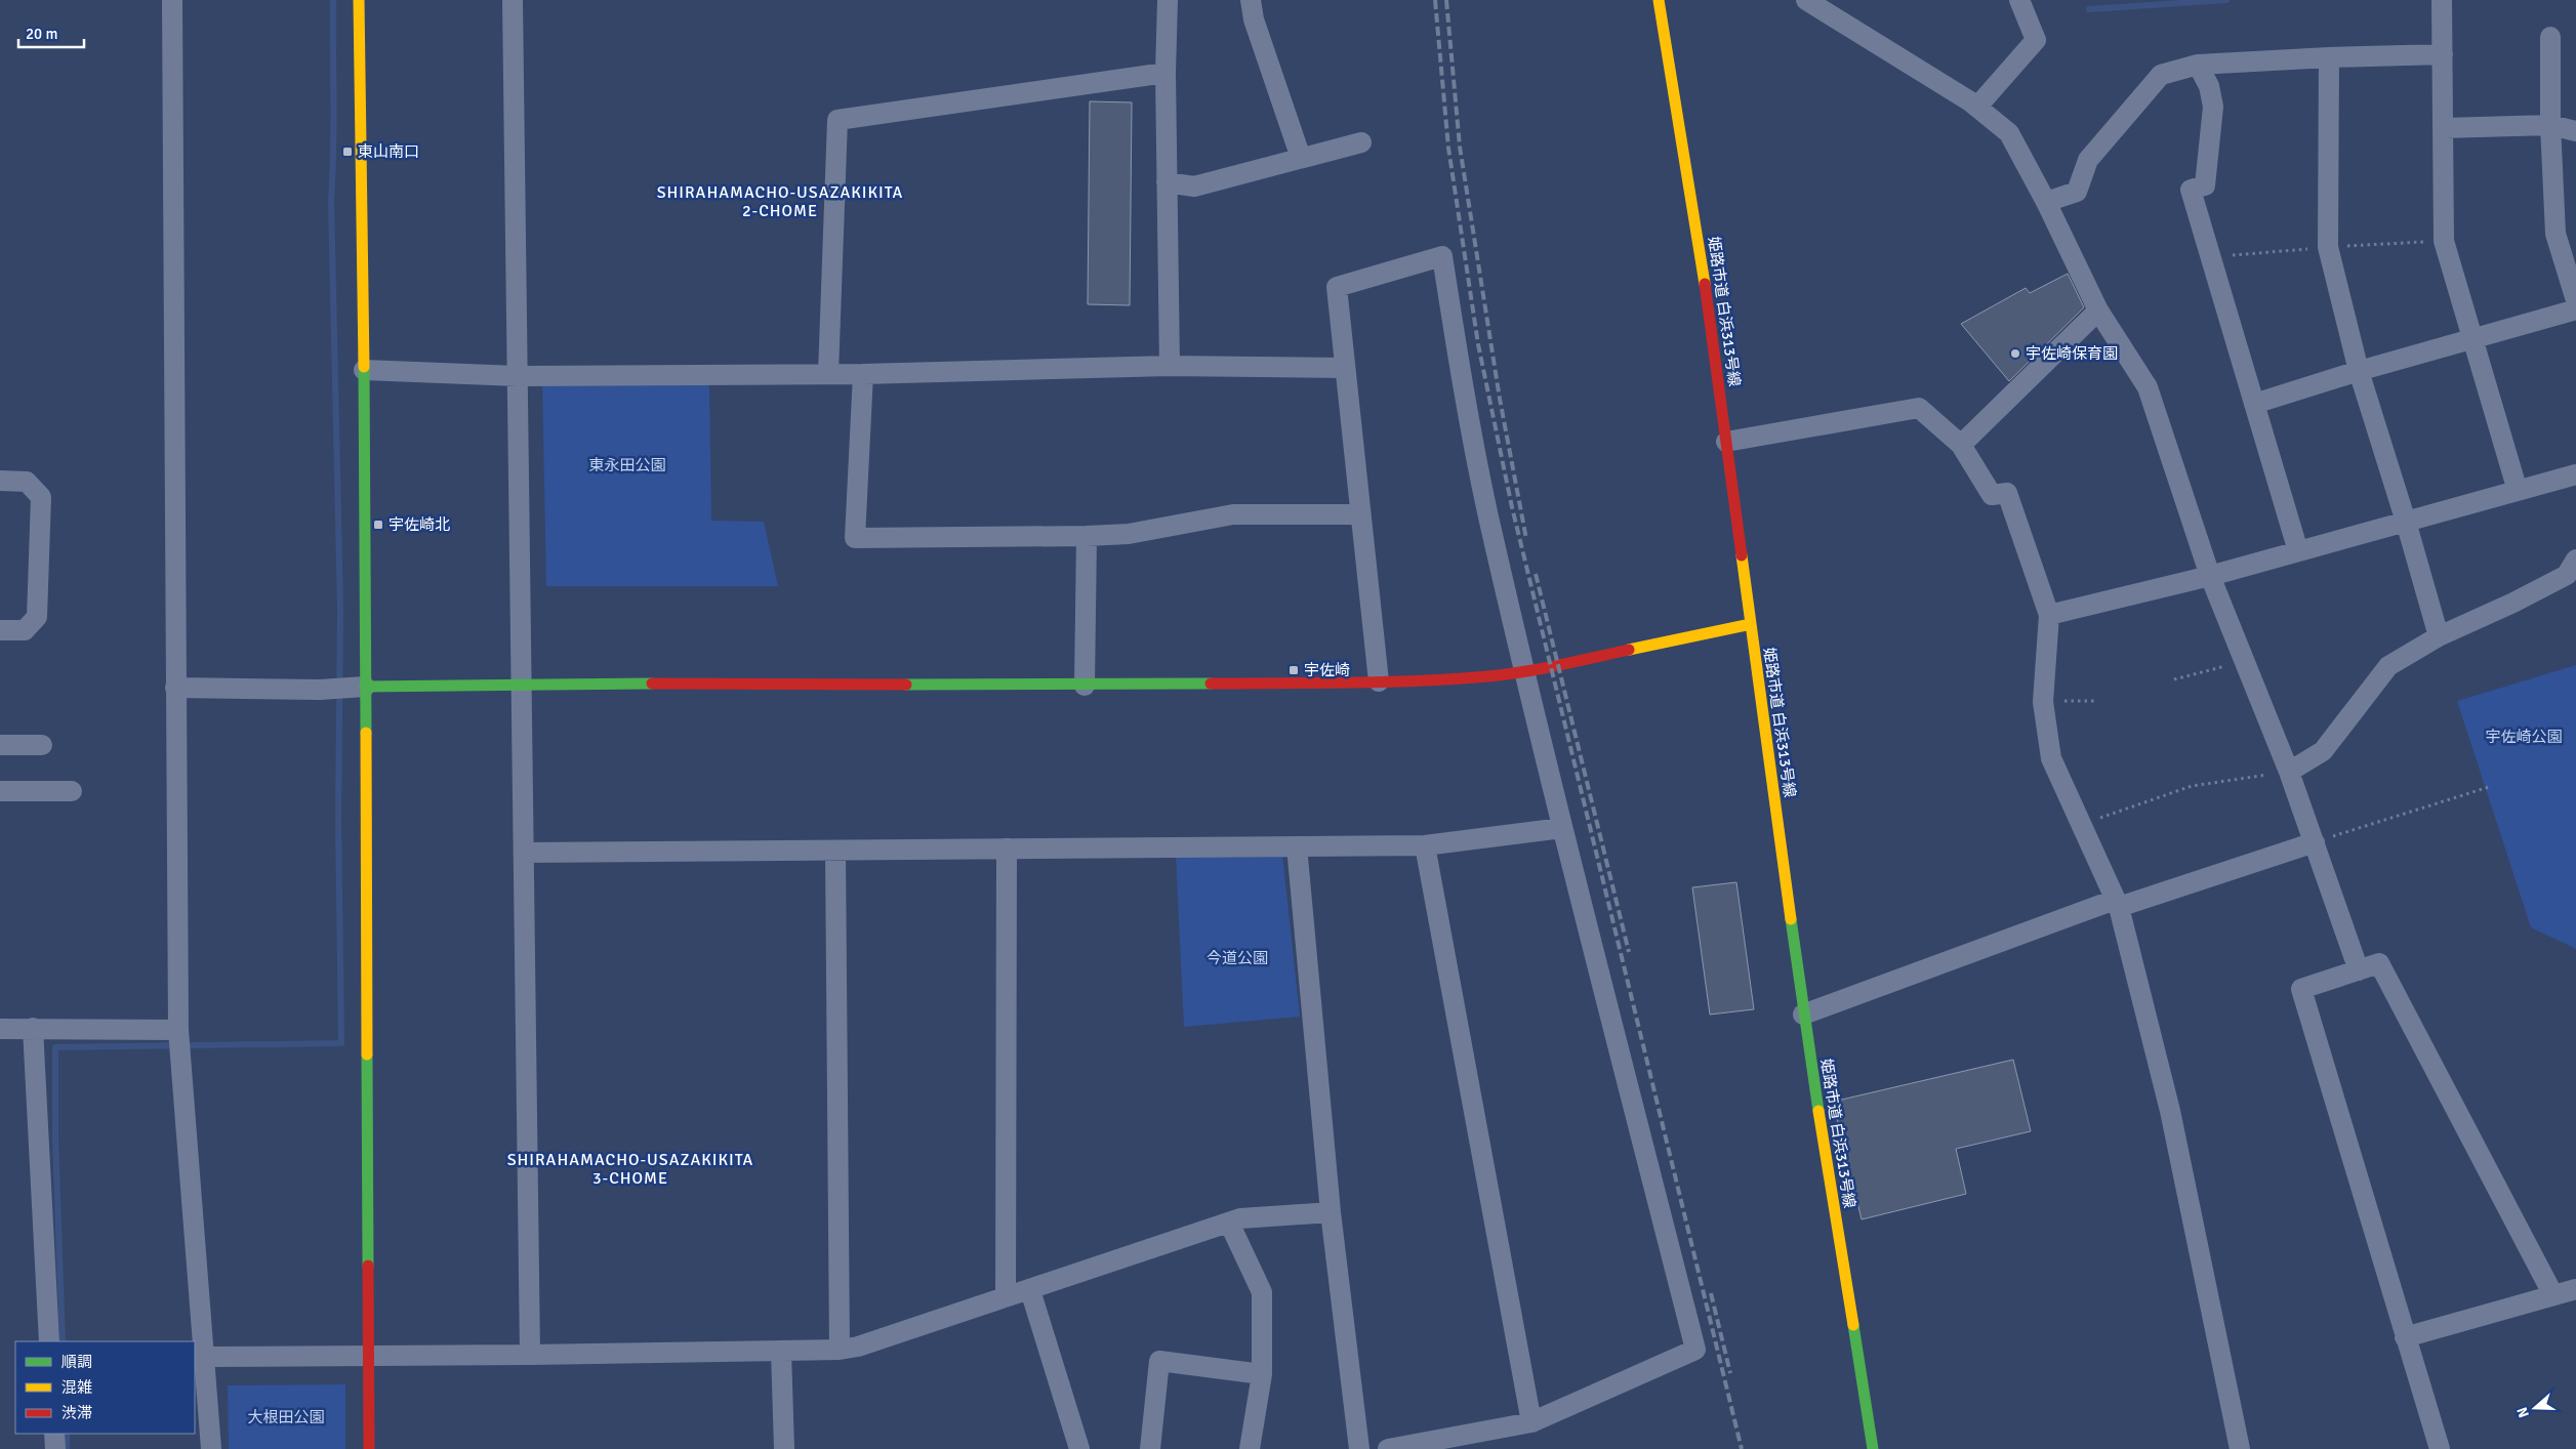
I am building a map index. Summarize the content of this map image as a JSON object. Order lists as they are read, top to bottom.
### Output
{
  "streets": {
    "street": ["姫路市道 白浜313号線"]
  },
  "districts": ["SHIRAHAMACHO-USAZAKIKITA 2-CHOME", "SHIRAHAMACHO-USAZAKIKITA 3-CHOME"],
  "parks": [
    "東永田公園",
    "宇佐崎公園",
    "今道公園",
    "大根田公園"
  ],
  "places": {
    "transit": ["東山南口", "宇佐崎北", "宇佐崎"],
    "other": ["宇佐崎保育園"]
  },
  "legend": ["順調", "混雑", "渋滞"],
  "scale_bar": "20 m",
  "north": "left"
}
